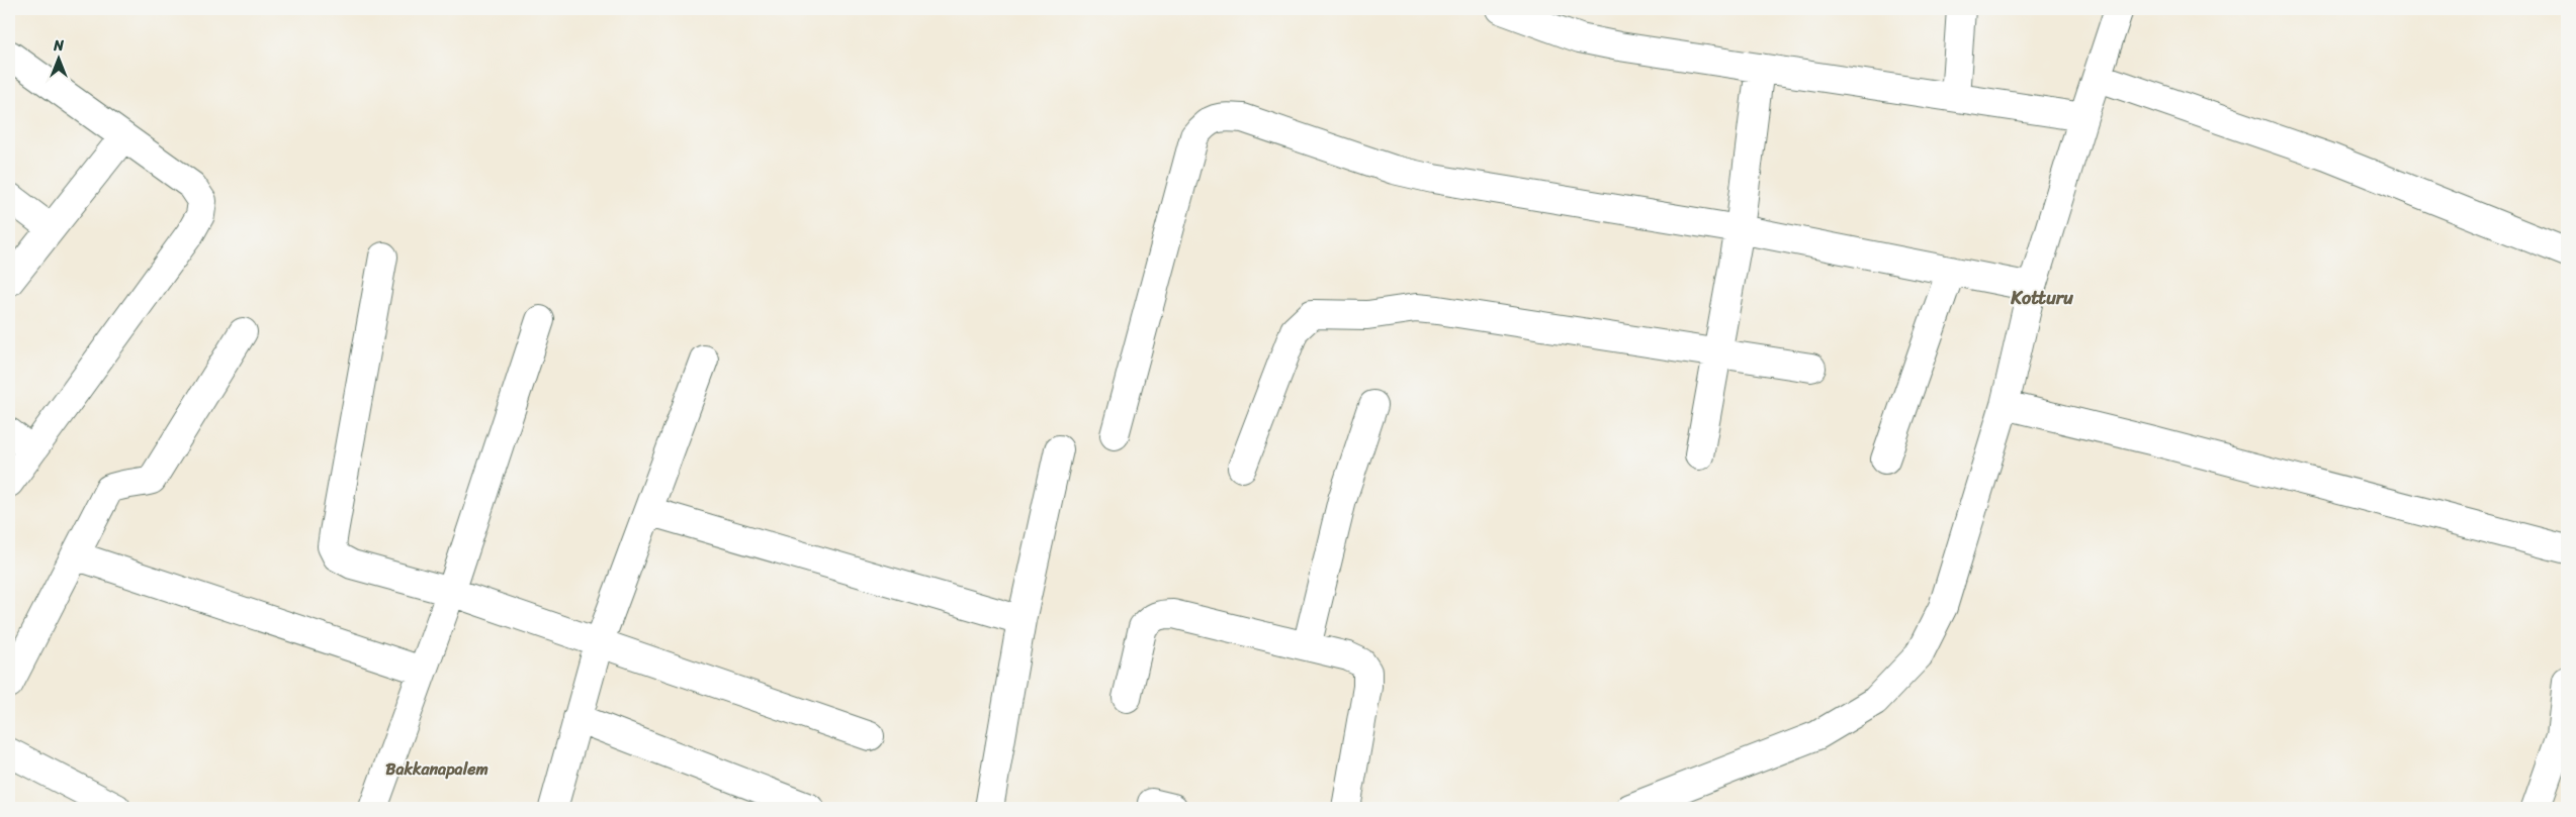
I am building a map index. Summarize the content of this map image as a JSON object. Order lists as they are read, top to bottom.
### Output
{
  "districts": ["Kotturu", "Bakkanapalem"],
  "north": "top"
}
